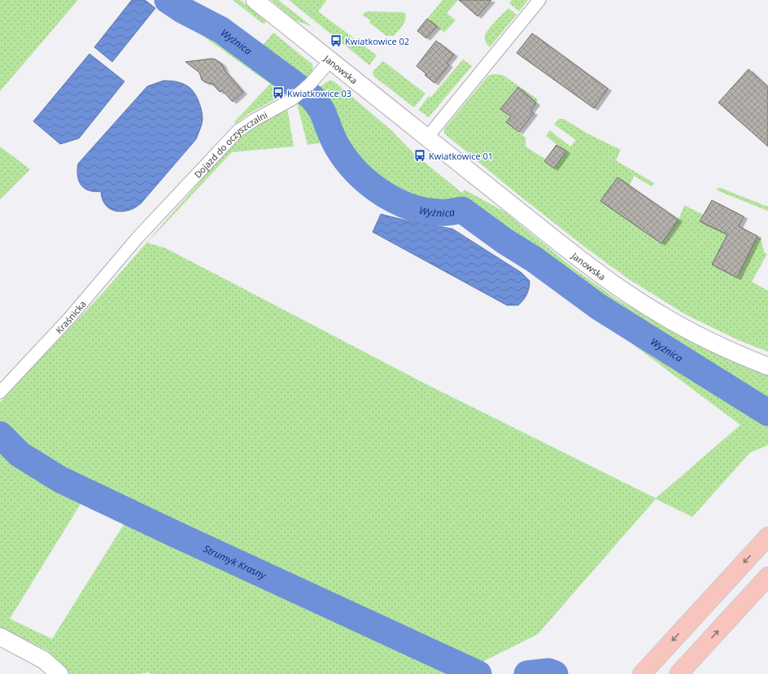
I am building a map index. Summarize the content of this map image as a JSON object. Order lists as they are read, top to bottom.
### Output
{
  "streets": {
    "street": ["Janowska", "Dojazd do oczyszczalni", "Kraśnicka"]
  },
  "crossings": [
    ["Janowska", "Dojazd do oczyszczalni"],
    ["Dojazd do oczyszczalni", "Kraśnicka"]
  ],
  "water": ["Wyżnica", "Strumyk Krasny"],
  "places": {
    "bus stop": ["Kwiatkowice 02", "Kwiatkowice 03", "Kwiatkowice 01"]
  }
}
